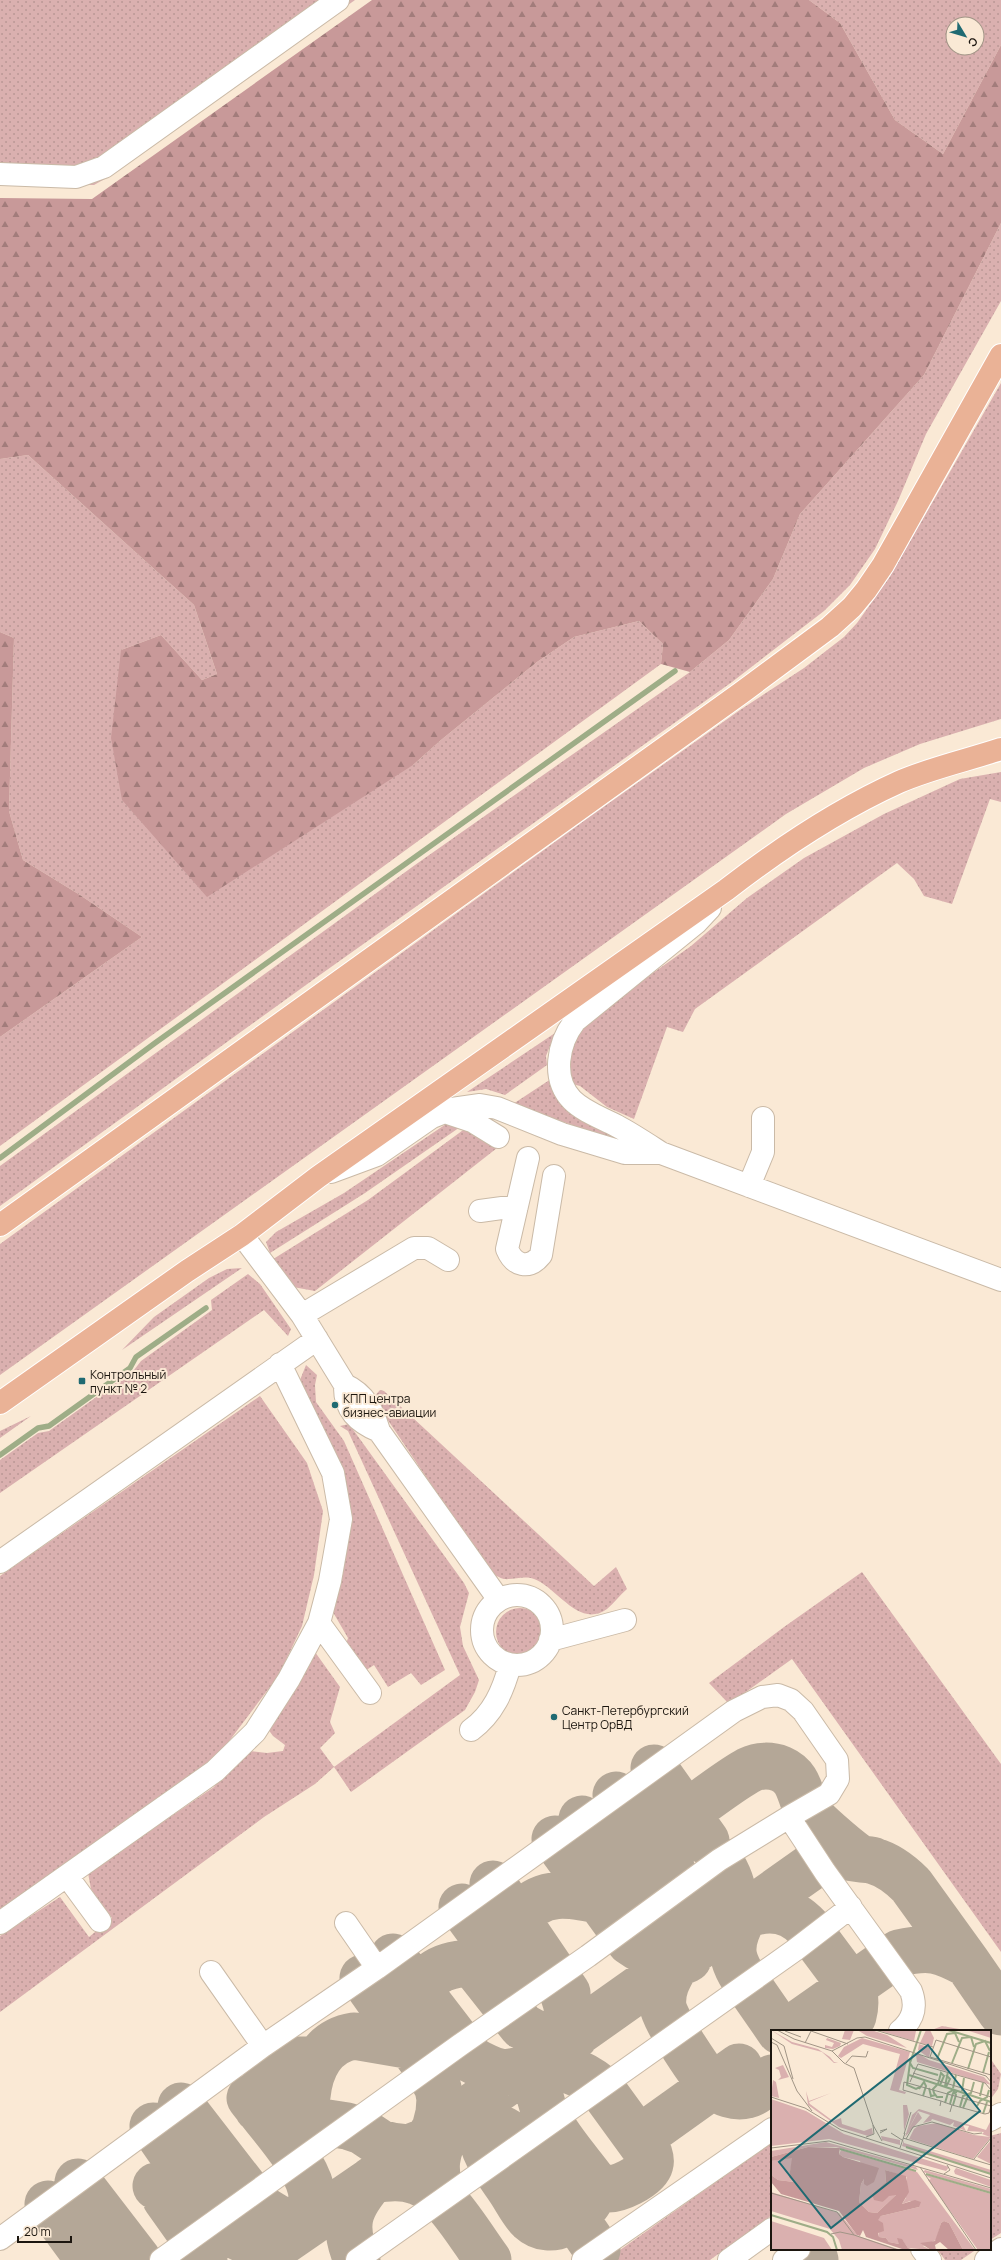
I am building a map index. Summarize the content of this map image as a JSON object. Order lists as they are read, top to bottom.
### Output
{
  "places": {
    "transit": ["Контрольный пункт № 2"],
    "other": ["КПП центра бизнес-авиации", "Санкт-Петербургский Центр ОрВД"]
  },
  "scale_bar": "20 m",
  "north": "bottom right"
}
